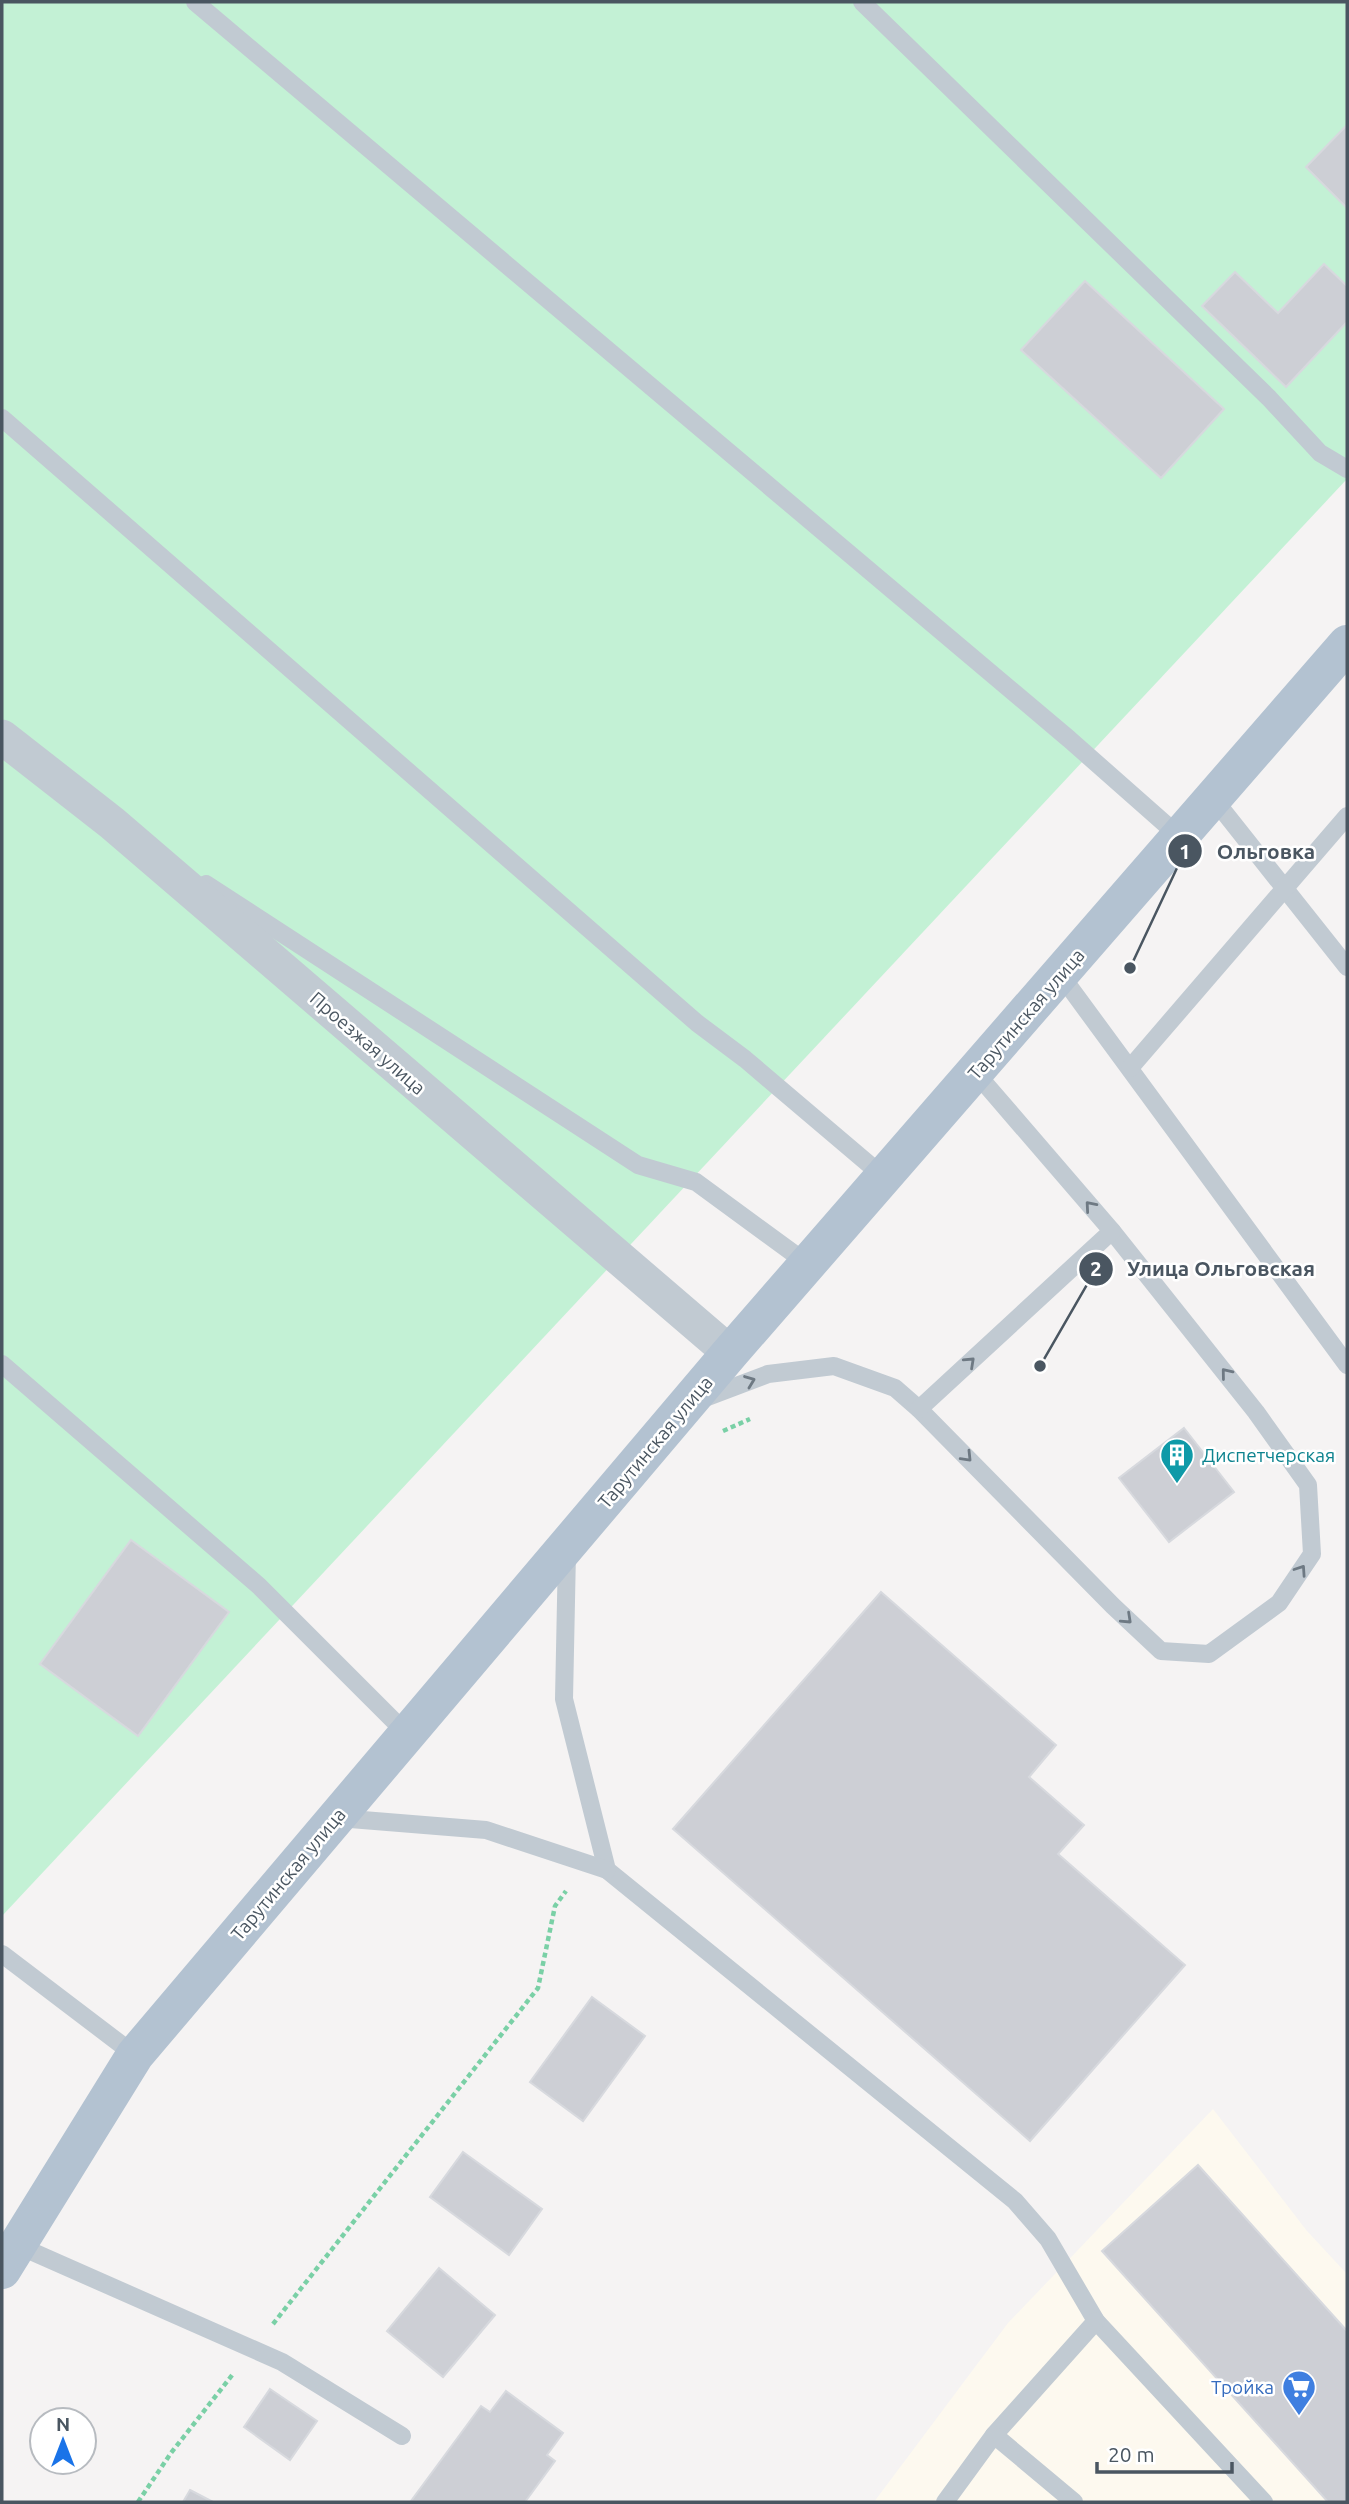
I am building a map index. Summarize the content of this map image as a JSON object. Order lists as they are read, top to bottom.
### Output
{
  "streets": {
    "main road": ["Тарутинская улица"],
    "street": ["Проезжая улица"]
  },
  "crossings": [
    ["Тарутинская улица", "Проезжая улица"]
  ],
  "places": {
    "other": ["Ольговка", "Улица Ольговская"],
    "building": ["Диспетчерская"],
    "supermarket": ["Тройка"]
  },
  "scale_bar": "20 m",
  "north": "top"
}
